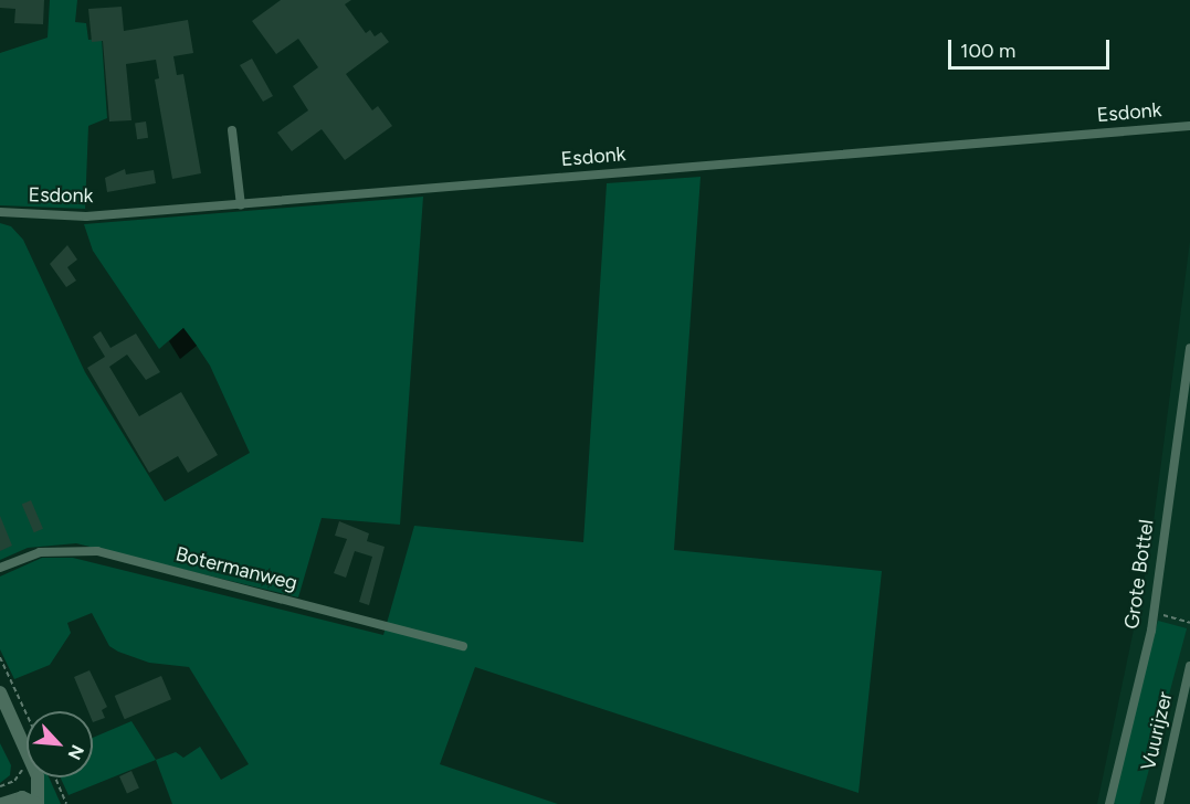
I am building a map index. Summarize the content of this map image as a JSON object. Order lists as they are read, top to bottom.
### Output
{
  "streets": {
    "street": [
      "Esdonk",
      "Botermanweg",
      "Grote Bottel",
      "Vuurijzer"
    ]
  },
  "scale_bar": "100 m",
  "north": "bottom right"
}
